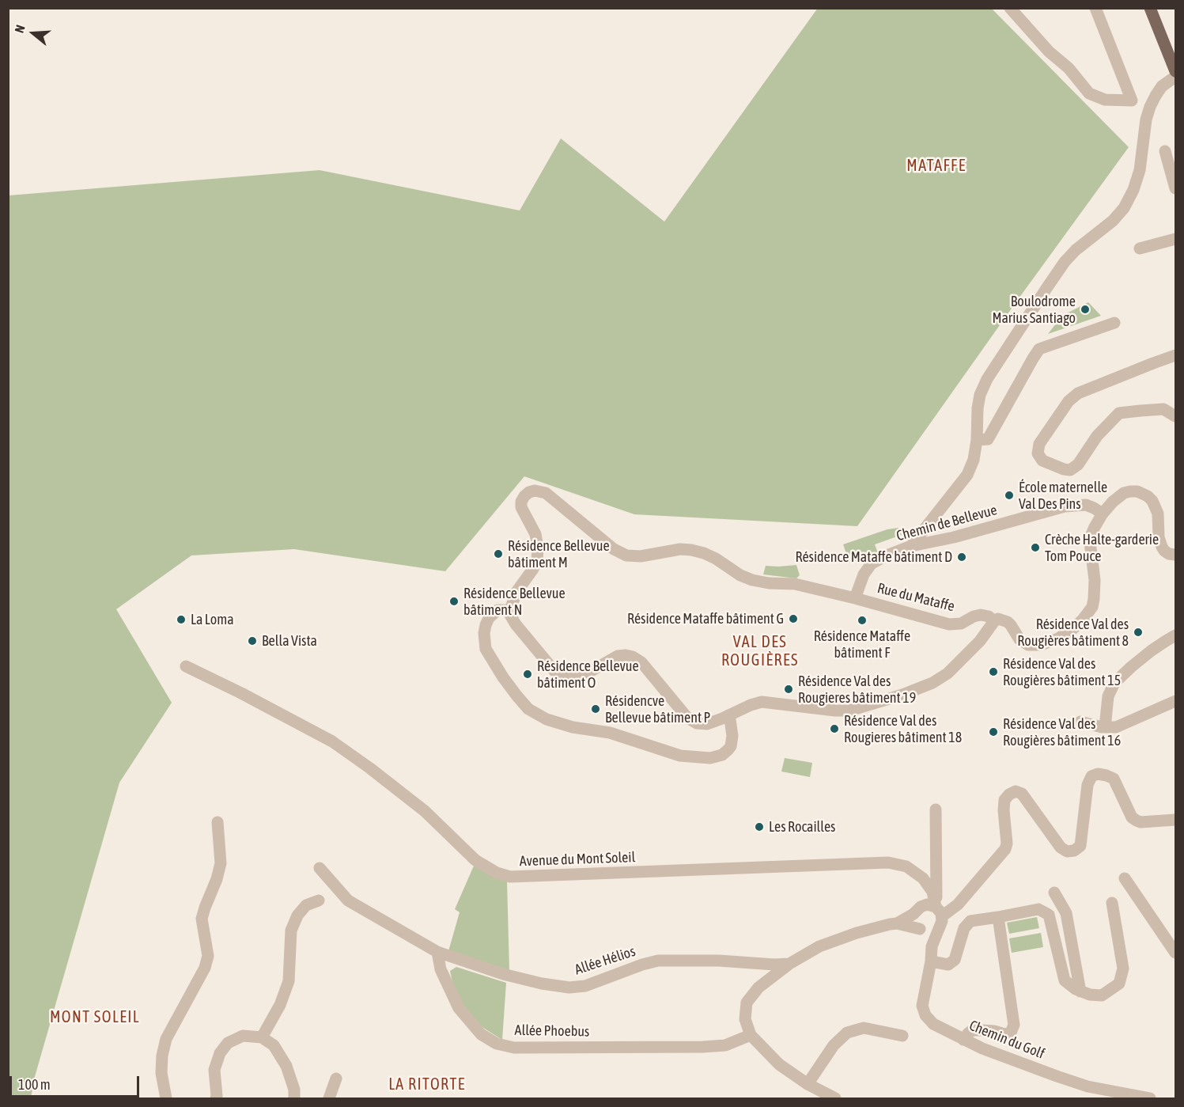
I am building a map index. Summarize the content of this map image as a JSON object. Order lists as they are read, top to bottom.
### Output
{
  "streets": {
    "street": [
      "Chemin de Bellevue",
      "Rue du Mataffe",
      "Avenue du Mont Soleil",
      "Allée Hélios",
      "Allée Phoebus",
      "Chemin du Golf"
    ]
  },
  "crossings": [
    ["Chemin de Bellevue", "Rue du Mataffe"],
    ["Avenue du Mont Soleil", "Chemin du Golf"],
    ["Allée Hélios", "Allée Phoebus"]
  ],
  "districts": [
    "MATAFFE",
    "VAL DES ROUGIÈRES",
    "MONT SOLEIL",
    "LA RITORTE"
  ],
  "places": [
    "Boulodrome Marius Santiago",
    "École maternelle Val Des Pins",
    "Crèche Halte-garderie Tom Pouce",
    "Résidence Bellevue bâtiment M",
    "Résidence Mataffe bâtiment D",
    "Résidence Bellevue bâtiment N",
    "Résidence Mataffe bâtiment G",
    "La Loma",
    "Résidence Mataffe bâtiment F",
    "Résidence Val des Rougières bâtiment 8",
    "Bella Vista",
    "Résidence Val des Rougières bâtiment 15",
    "Résidence Bellevue bâtiment O",
    "Résidence Val des Rougieres bâtiment 19",
    "Résidencve Bellevue bâtiment P",
    "Résidence Val des Rougieres bâtiment 18",
    "Résidence Val des Rougières bâtiment 16",
    "Les Rocailles"
  ],
  "scale_bar": "100 m",
  "north": "left"
}
